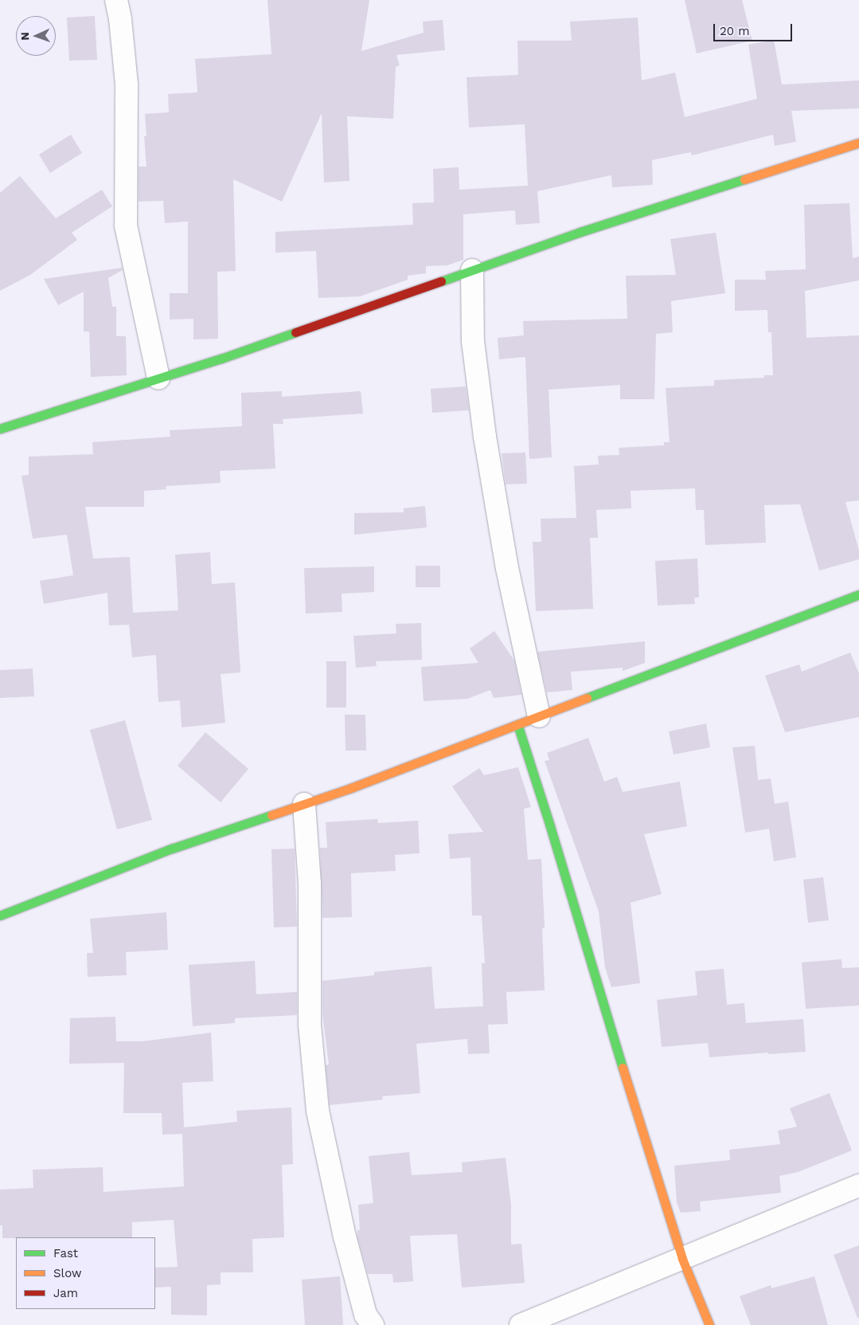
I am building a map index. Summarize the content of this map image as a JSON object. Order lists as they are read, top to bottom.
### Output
{
  "legend": ["Fast", "Slow", "Jam"],
  "scale_bar": "20 m",
  "north": "left"
}
